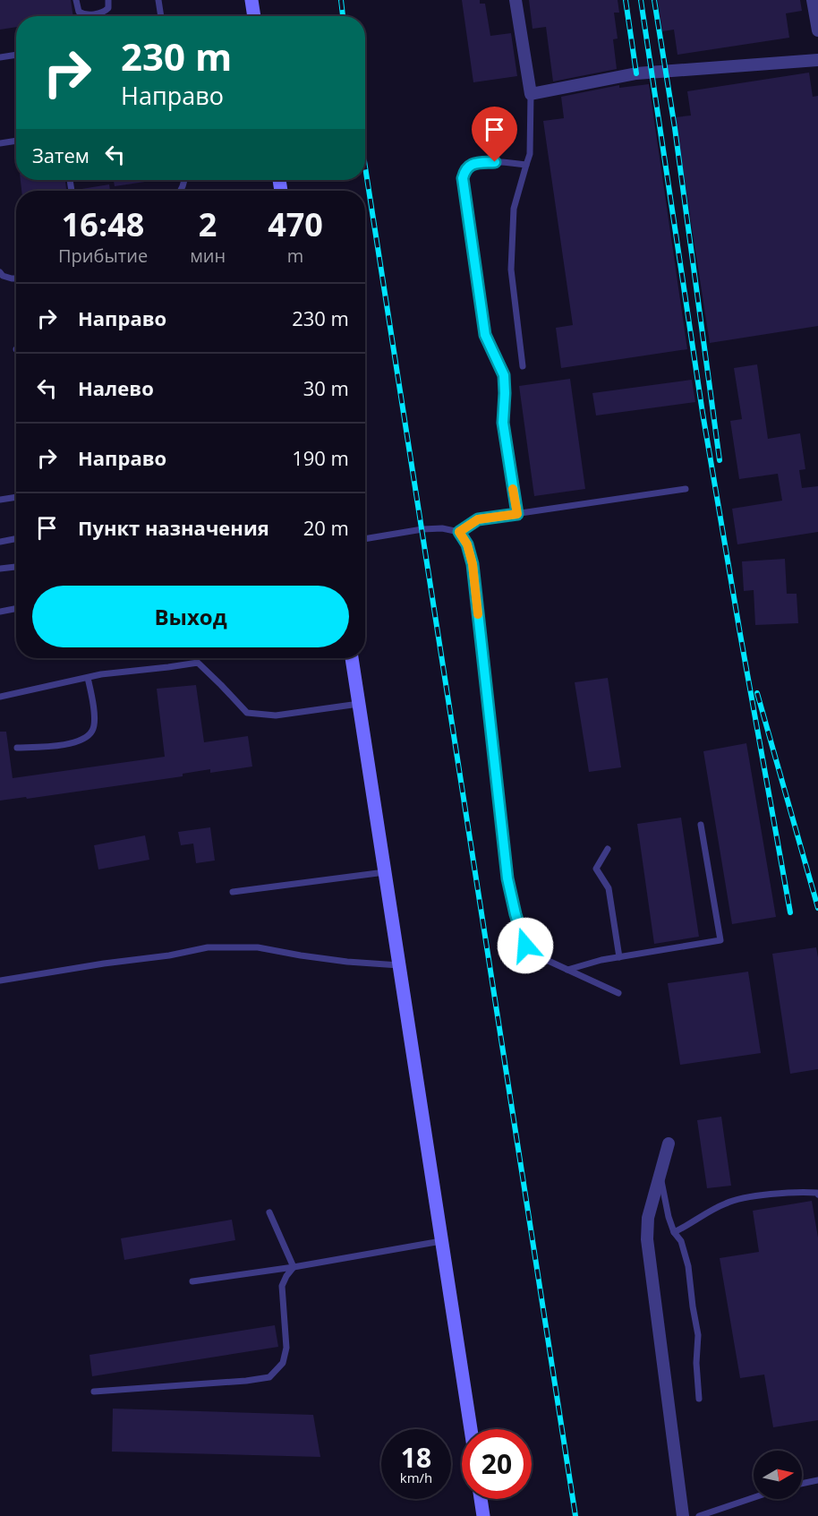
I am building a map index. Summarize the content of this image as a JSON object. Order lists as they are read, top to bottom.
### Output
{
  "north": "right",
  "page": {
    "turn": ["230 m", "Направо"],
    "then": "Затем",
    "eta": [
      "16:48",
      "Прибытие",
      "2",
      "мин",
      "470",
      "m"
    ],
    "list": [
      {
        "name": "Направо",
        "value": "230 m"
      },
      {
        "name": "Налево",
        "value": "30 m"
      },
      {
        "name": "Направо",
        "value": "190 m"
      },
      {
        "name": "Пункт назначения",
        "value": "20 m"
      }
    ],
    "buttons": "Выход",
    "speed": "18 km/h",
    "limit": "20"
  }
}
